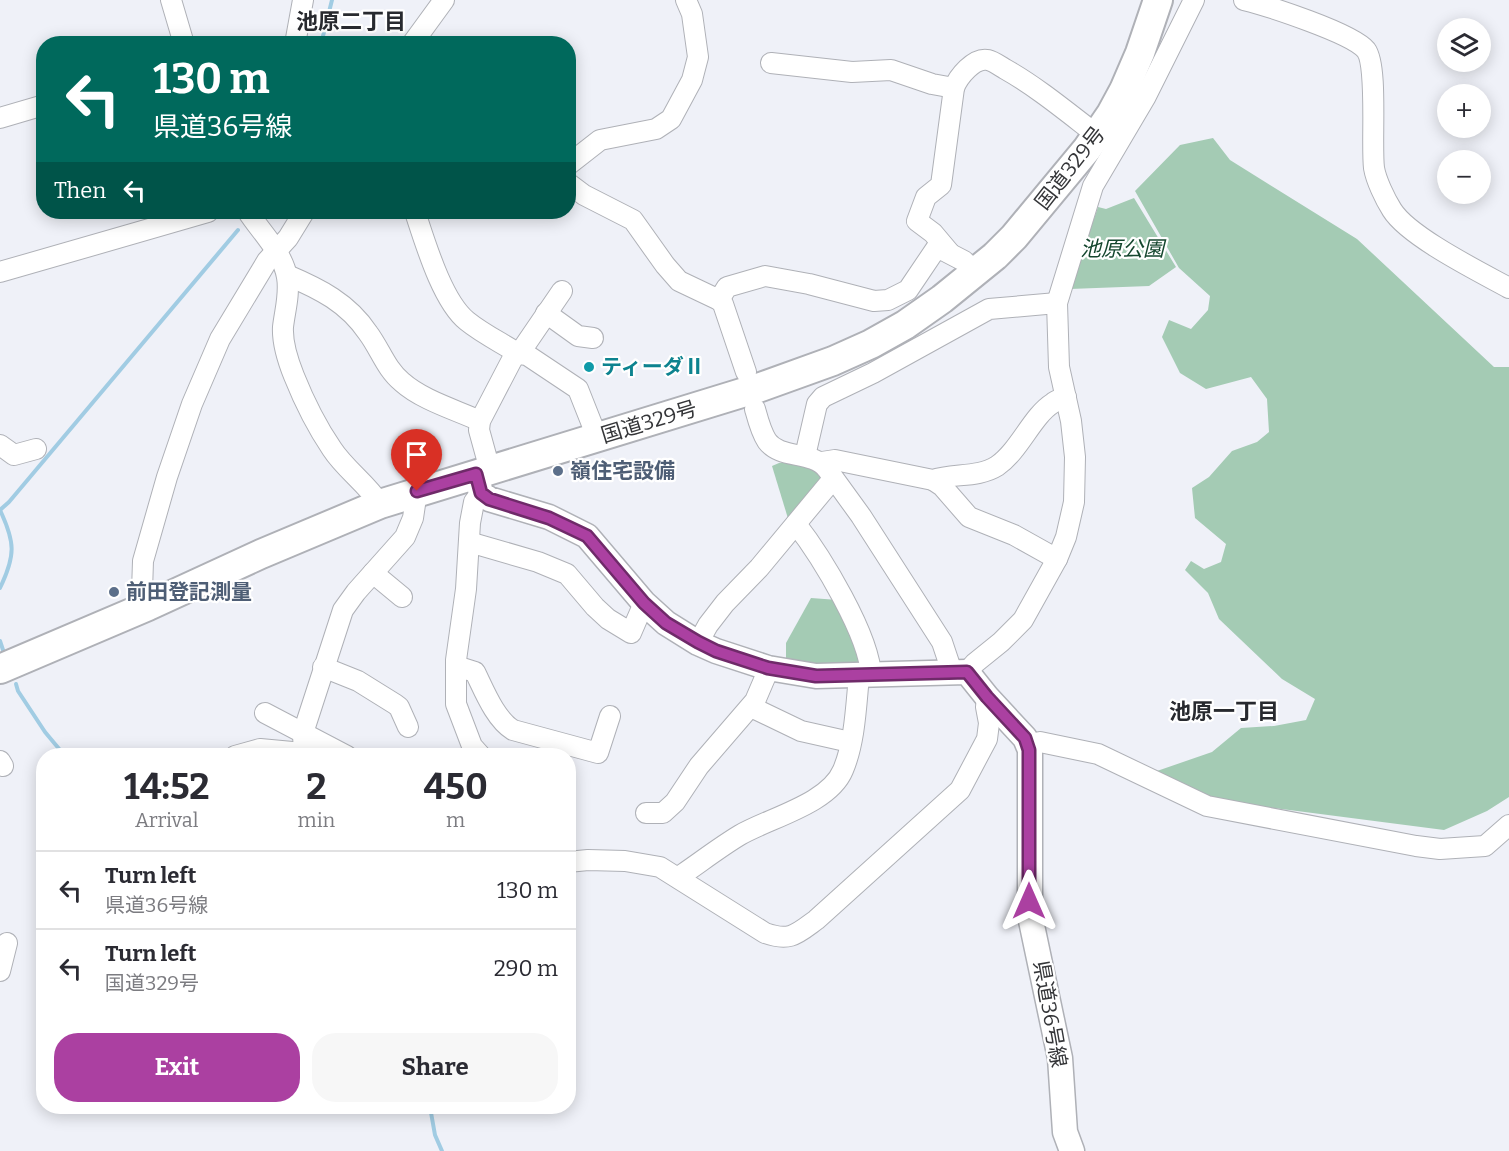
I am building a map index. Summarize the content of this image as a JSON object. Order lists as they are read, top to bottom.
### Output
{
  "streets": {
    "highway": ["国道329号"],
    "main road": ["県道36号線"]
  },
  "districts": ["池原二丁目", "池原一丁目"],
  "parks": ["池原公園"],
  "places": ["ティーダⅡ", "嶺住宅設備", "前田登記測量"],
  "page": {
    "map_buttons": ["+", "−"],
    "turn": ["130 m", "県道36号線"],
    "then": "Then",
    "eta": [
      "14:52",
      "Arrival",
      "2",
      "min",
      "450",
      "m"
    ],
    "list": [
      {
        "name": "Turn left",
        "note": "県道36号線",
        "value": "130 m"
      },
      {
        "name": "Turn left",
        "note": "国道329号",
        "value": "290 m"
      }
    ],
    "buttons": ["Exit", "Share"]
  }
}
